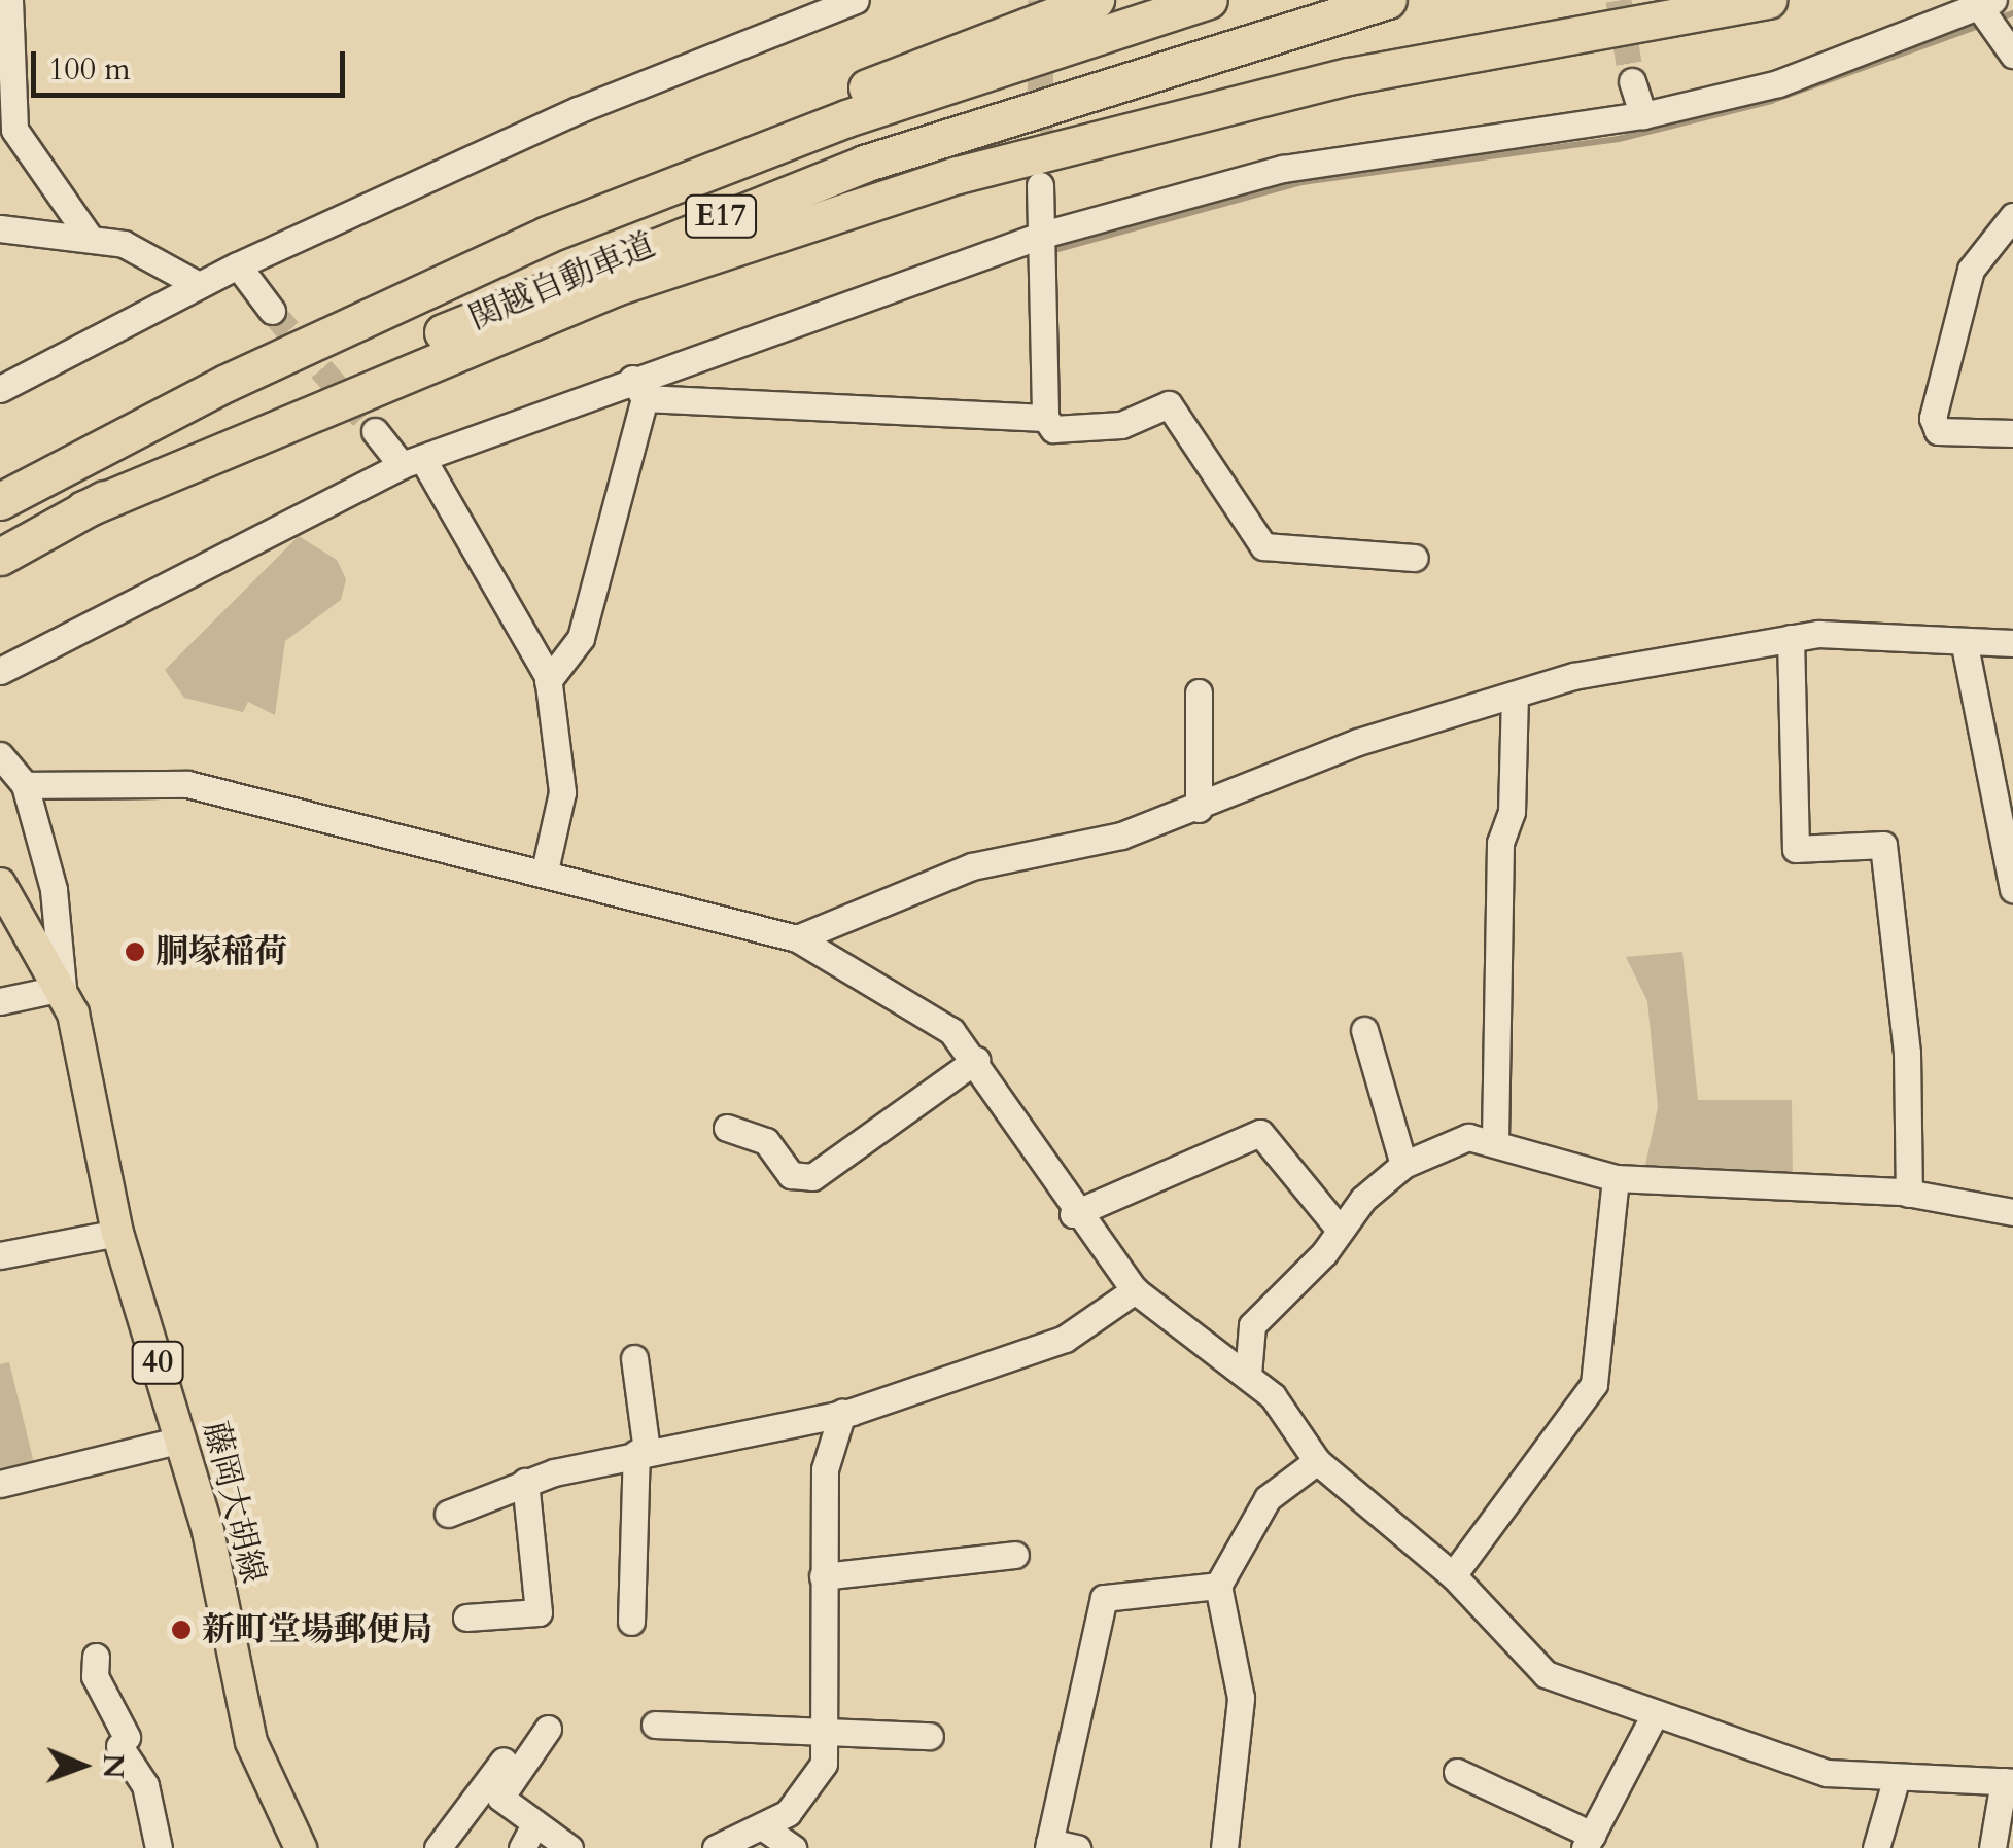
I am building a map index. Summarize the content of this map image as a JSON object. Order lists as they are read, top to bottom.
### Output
{
  "streets": {
    "highway": ["E17", "関越自動車道"],
    "main road": ["40", "藤岡大胡線"]
  },
  "places": ["胴塚稲荷", "新町堂場郵便局"],
  "scale_bar": "100 m",
  "north": "right"
}
